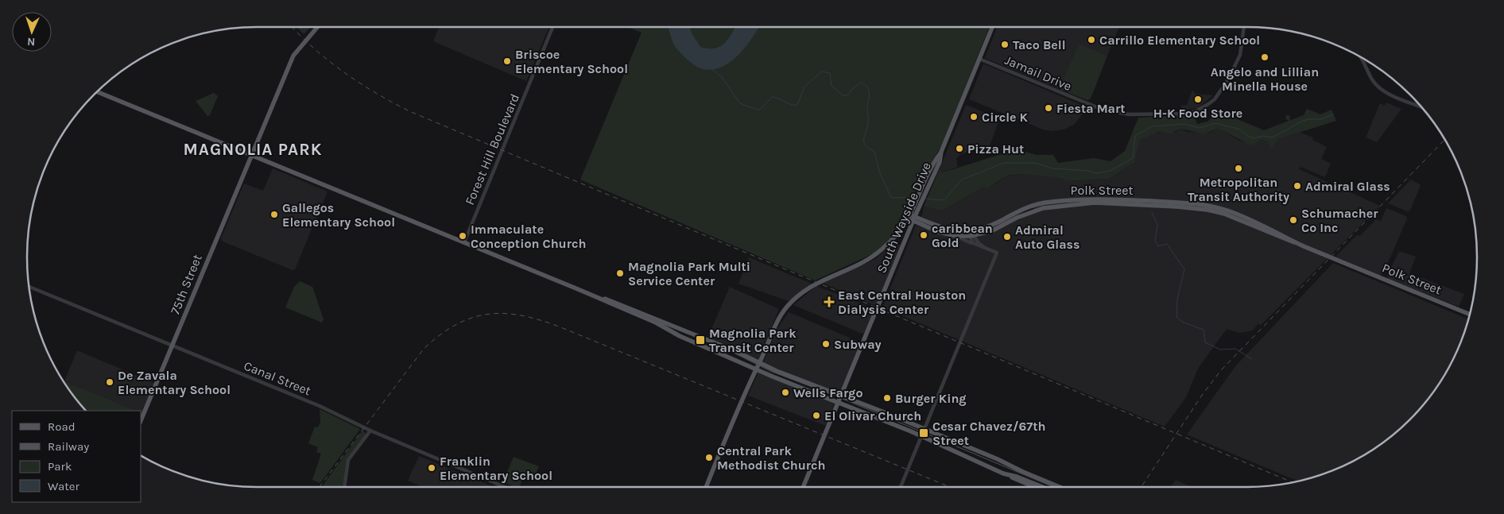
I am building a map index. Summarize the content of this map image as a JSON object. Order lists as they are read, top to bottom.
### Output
{
  "streets": {
    "main road": ["Polk Street", "South Wayside Drive", "75th Street"],
    "street": ["Jamail Drive", "Forest Hill Boulevard", "Canal Street"]
  },
  "crossings": [
    ["Jamail Drive", "South Wayside Drive"],
    ["Polk Street", "South Wayside Drive"],
    ["75th Street", "Canal Street"]
  ],
  "districts": ["MAGNOLIA PARK"],
  "places": {
    "other": [
      "Carrillo Elementary School",
      "Taco Bell",
      "Angelo and Lillian Minella House",
      "Briscoe Elementary School",
      "H-K Food Store",
      "Fiesta Mart",
      "Circle K",
      "Pizza Hut",
      "Metropolitan Transit Authority",
      "Admiral Glass",
      "Gallegos Elementary School",
      "Schumacher Co Inc",
      "caribbean Gold",
      "Immaculate Conception Church",
      "Admiral Auto Glass",
      "Magnolia Park Multi Service Center",
      "Subway",
      "De Zavala Elementary School",
      "Wells Fargo",
      "Burger King",
      "El Olivar Church",
      "Central Park Methodist Church",
      "Franklin Elementary School"
    ],
    "health": ["East Central Houston Dialysis Center"],
    "transit": ["Magnolia Park Transit Center", "Cesar Chavez/67th Street"]
  },
  "legend": [
    "Road",
    "Railway",
    "Park",
    "Water"
  ],
  "north": "bottom"
}
